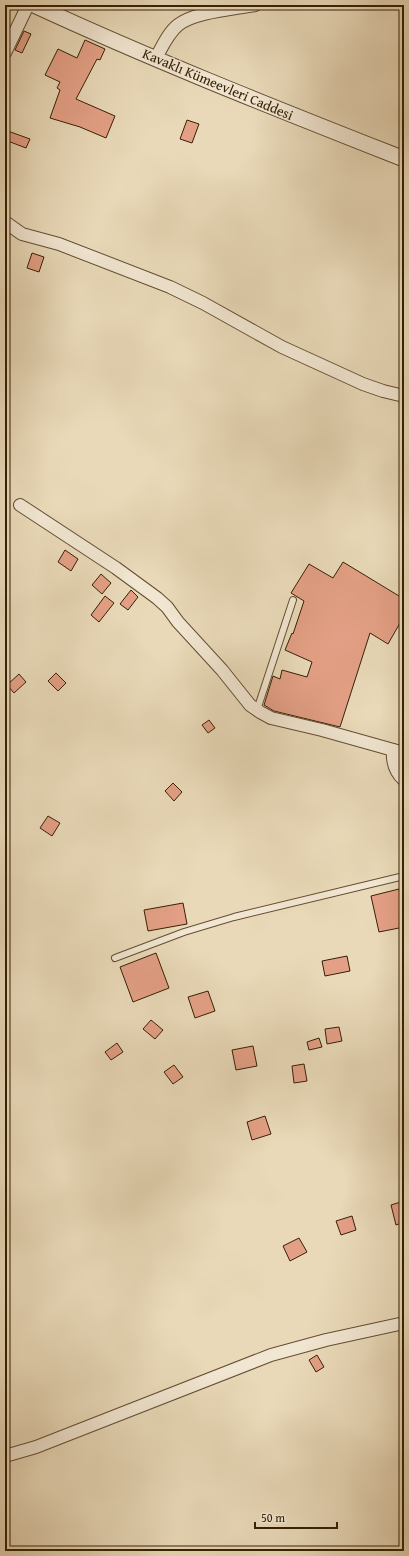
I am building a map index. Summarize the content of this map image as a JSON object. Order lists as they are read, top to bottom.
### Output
{
  "streets": {
    "street": ["Kavaklı Kümeevleri Caddesi"]
  },
  "scale_bar": "50 m"
}
